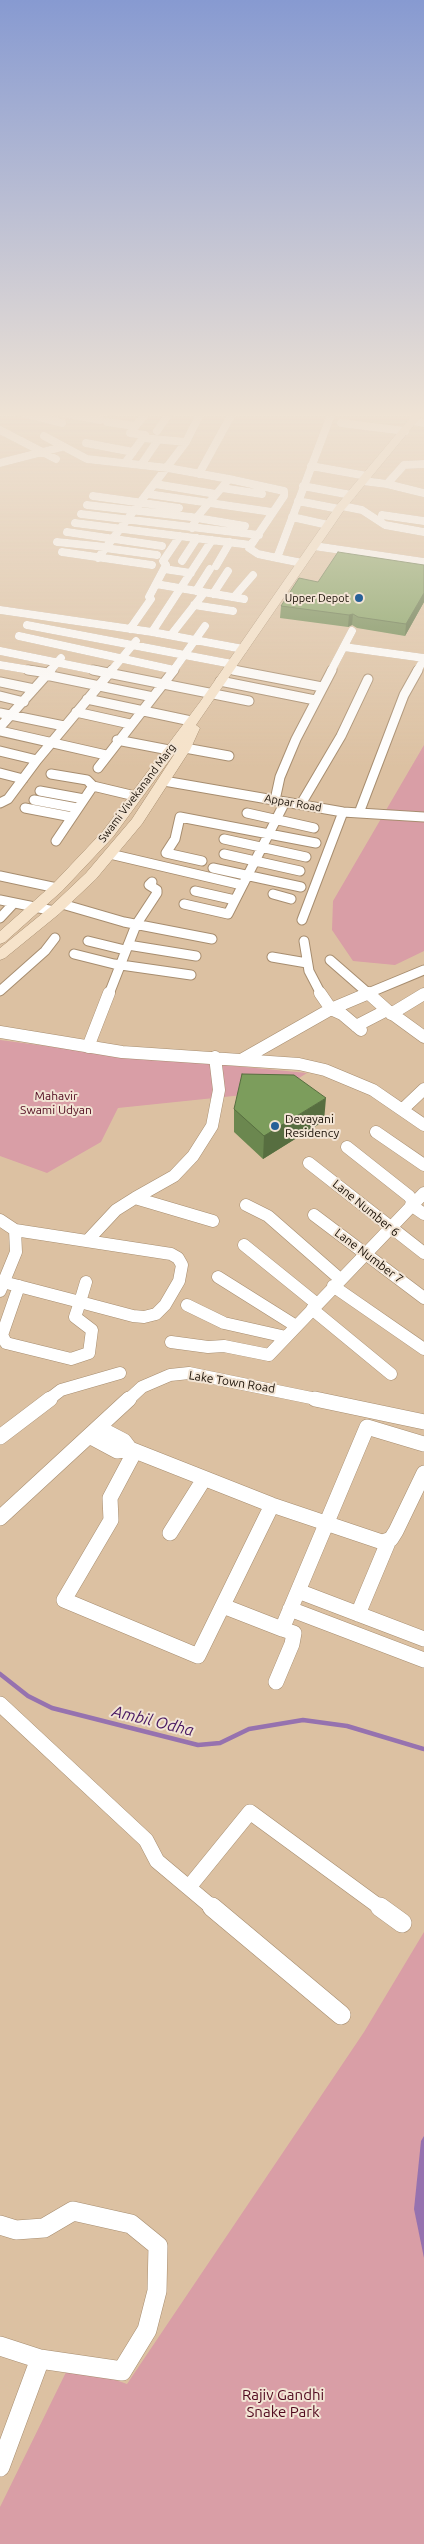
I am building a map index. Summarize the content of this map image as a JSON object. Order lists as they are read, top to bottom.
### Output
{
  "streets": {
    "main road": ["Swami Vivekanand Marg"],
    "street": [
      "Appar Road",
      "Lane Number 6",
      "Lane Number 7",
      "Lake Town Road"
    ]
  },
  "crossings": [
    ["Swami Vivekanand Marg", "Appar Road"]
  ],
  "water": ["Ambil Odha"],
  "parks": ["Mahavir Swami Udyan", "Rajiv Gandhi Snake Park"],
  "places": ["Upper Depot", "Devayani Residency"]
}
